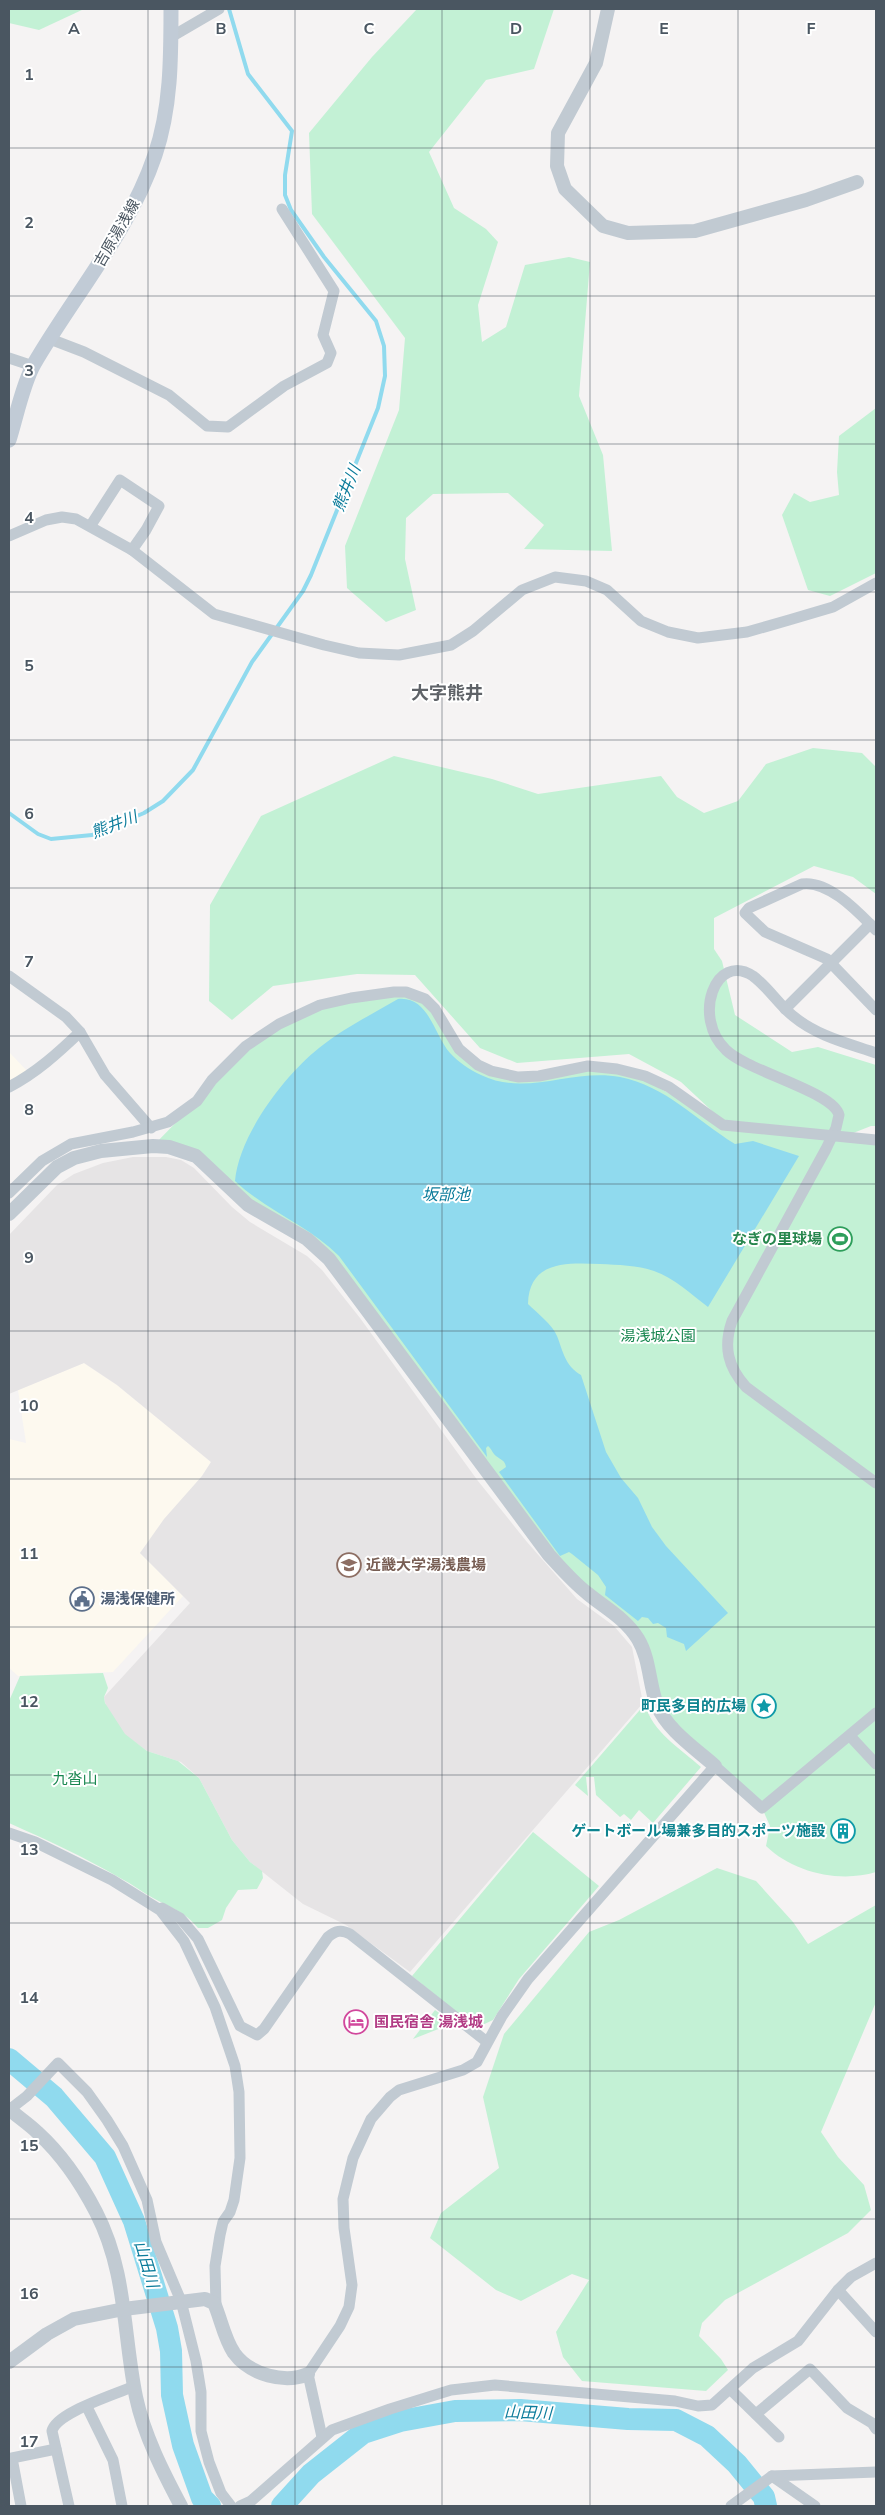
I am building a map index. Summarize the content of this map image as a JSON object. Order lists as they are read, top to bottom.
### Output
{
  "streets": {
    "main road": ["吉原湯浅線"]
  },
  "districts": ["大字熊井"],
  "water": ["熊井川", "坂部池", "山田川"],
  "parks": ["湯浅城公園", "九沓山"],
  "places": {
    "sports": ["なぎの里球場"],
    "school or university": ["近畿大学湯浅農場"],
    "public building": ["湯浅保健所"],
    "place": ["町民多目的広場"],
    "building": ["ゲートボール場兼多目的スポーツ施設"],
    "hotel": ["国民宿舎 湯浅城"]
  },
  "grid": {
    "columns": [
      "A",
      "B",
      "C",
      "D",
      "E",
      "F"
    ],
    "rows": [
      "1",
      "2",
      "3",
      "4",
      "5",
      "6",
      "7",
      "8",
      "9",
      "10",
      "11",
      "12",
      "13",
      "14",
      "15",
      "16",
      "17"
    ]
  }
}
